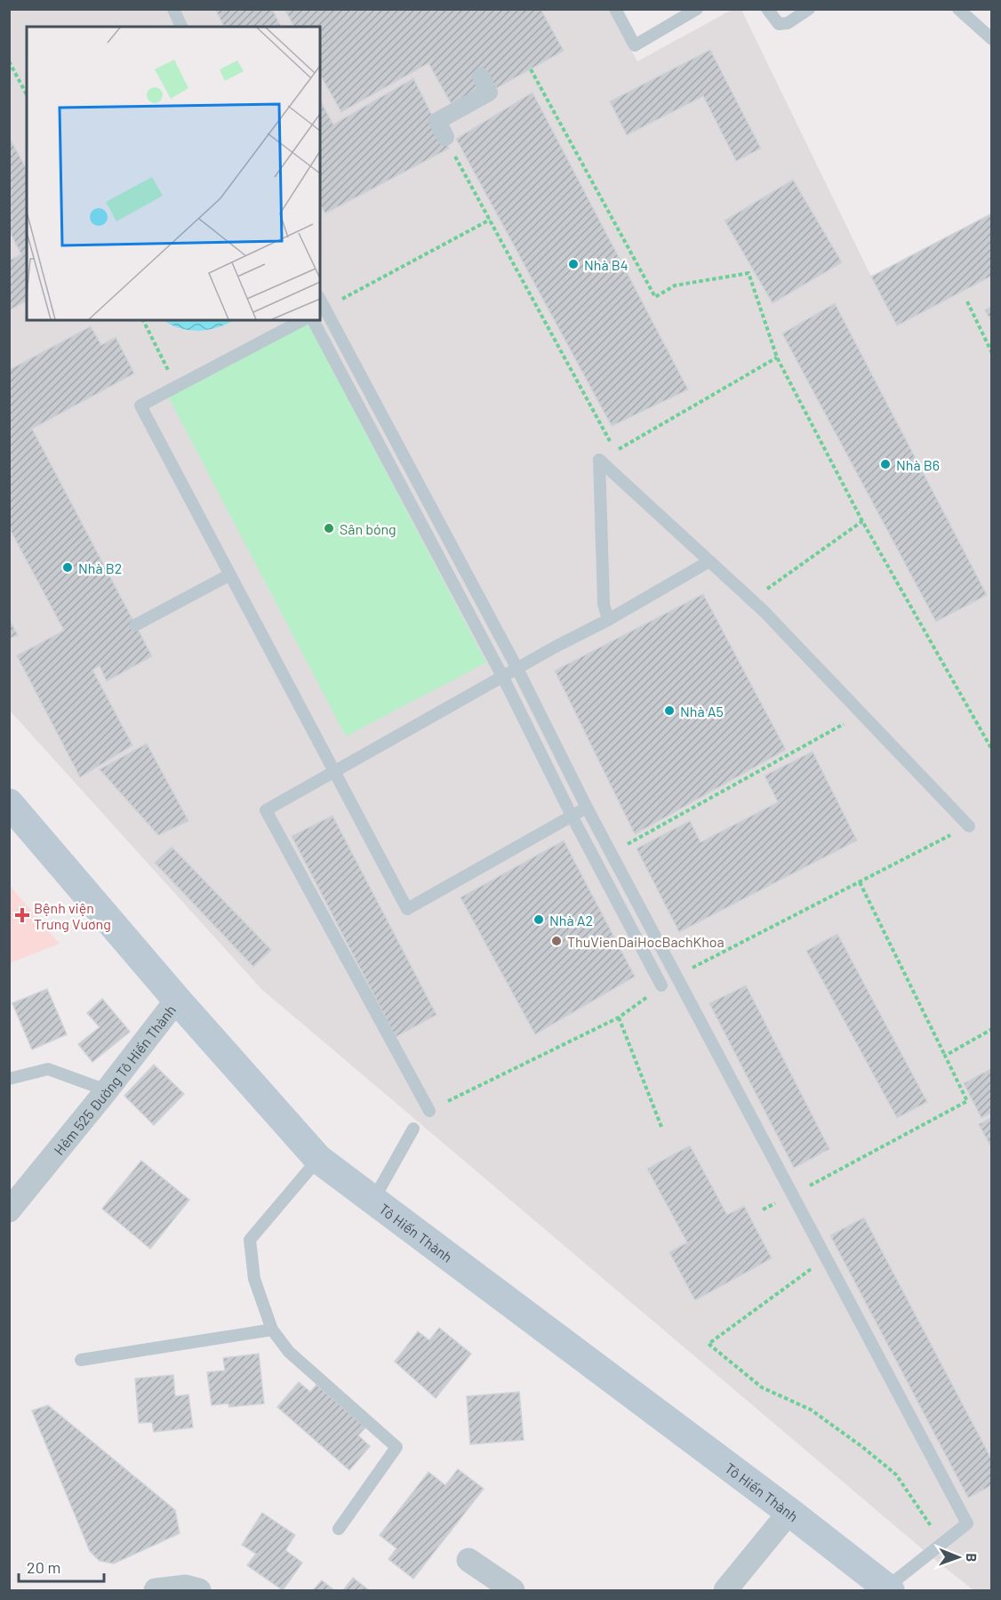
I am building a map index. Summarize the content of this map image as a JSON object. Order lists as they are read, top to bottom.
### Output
{
  "streets": {
    "main road": ["Tô Hiến Thành"],
    "street": ["Hẻm 525 Đường Tô Hiến Thành"]
  },
  "crossings": [
    ["Hẻm 525 Đường Tô Hiến Thành", "Tô Hiến Thành"]
  ],
  "places": {
    "other": [
      "Nhà B4",
      "Nhà B6",
      "Sân bóng",
      "Nhà B2",
      "Nhà A5",
      "Nhà A2",
      "ThuVienDaiHocBachKhoa"
    ],
    "health": ["Bệnh viện Trưng Vương"]
  },
  "scale_bar": "20 m",
  "north": "right"
}
